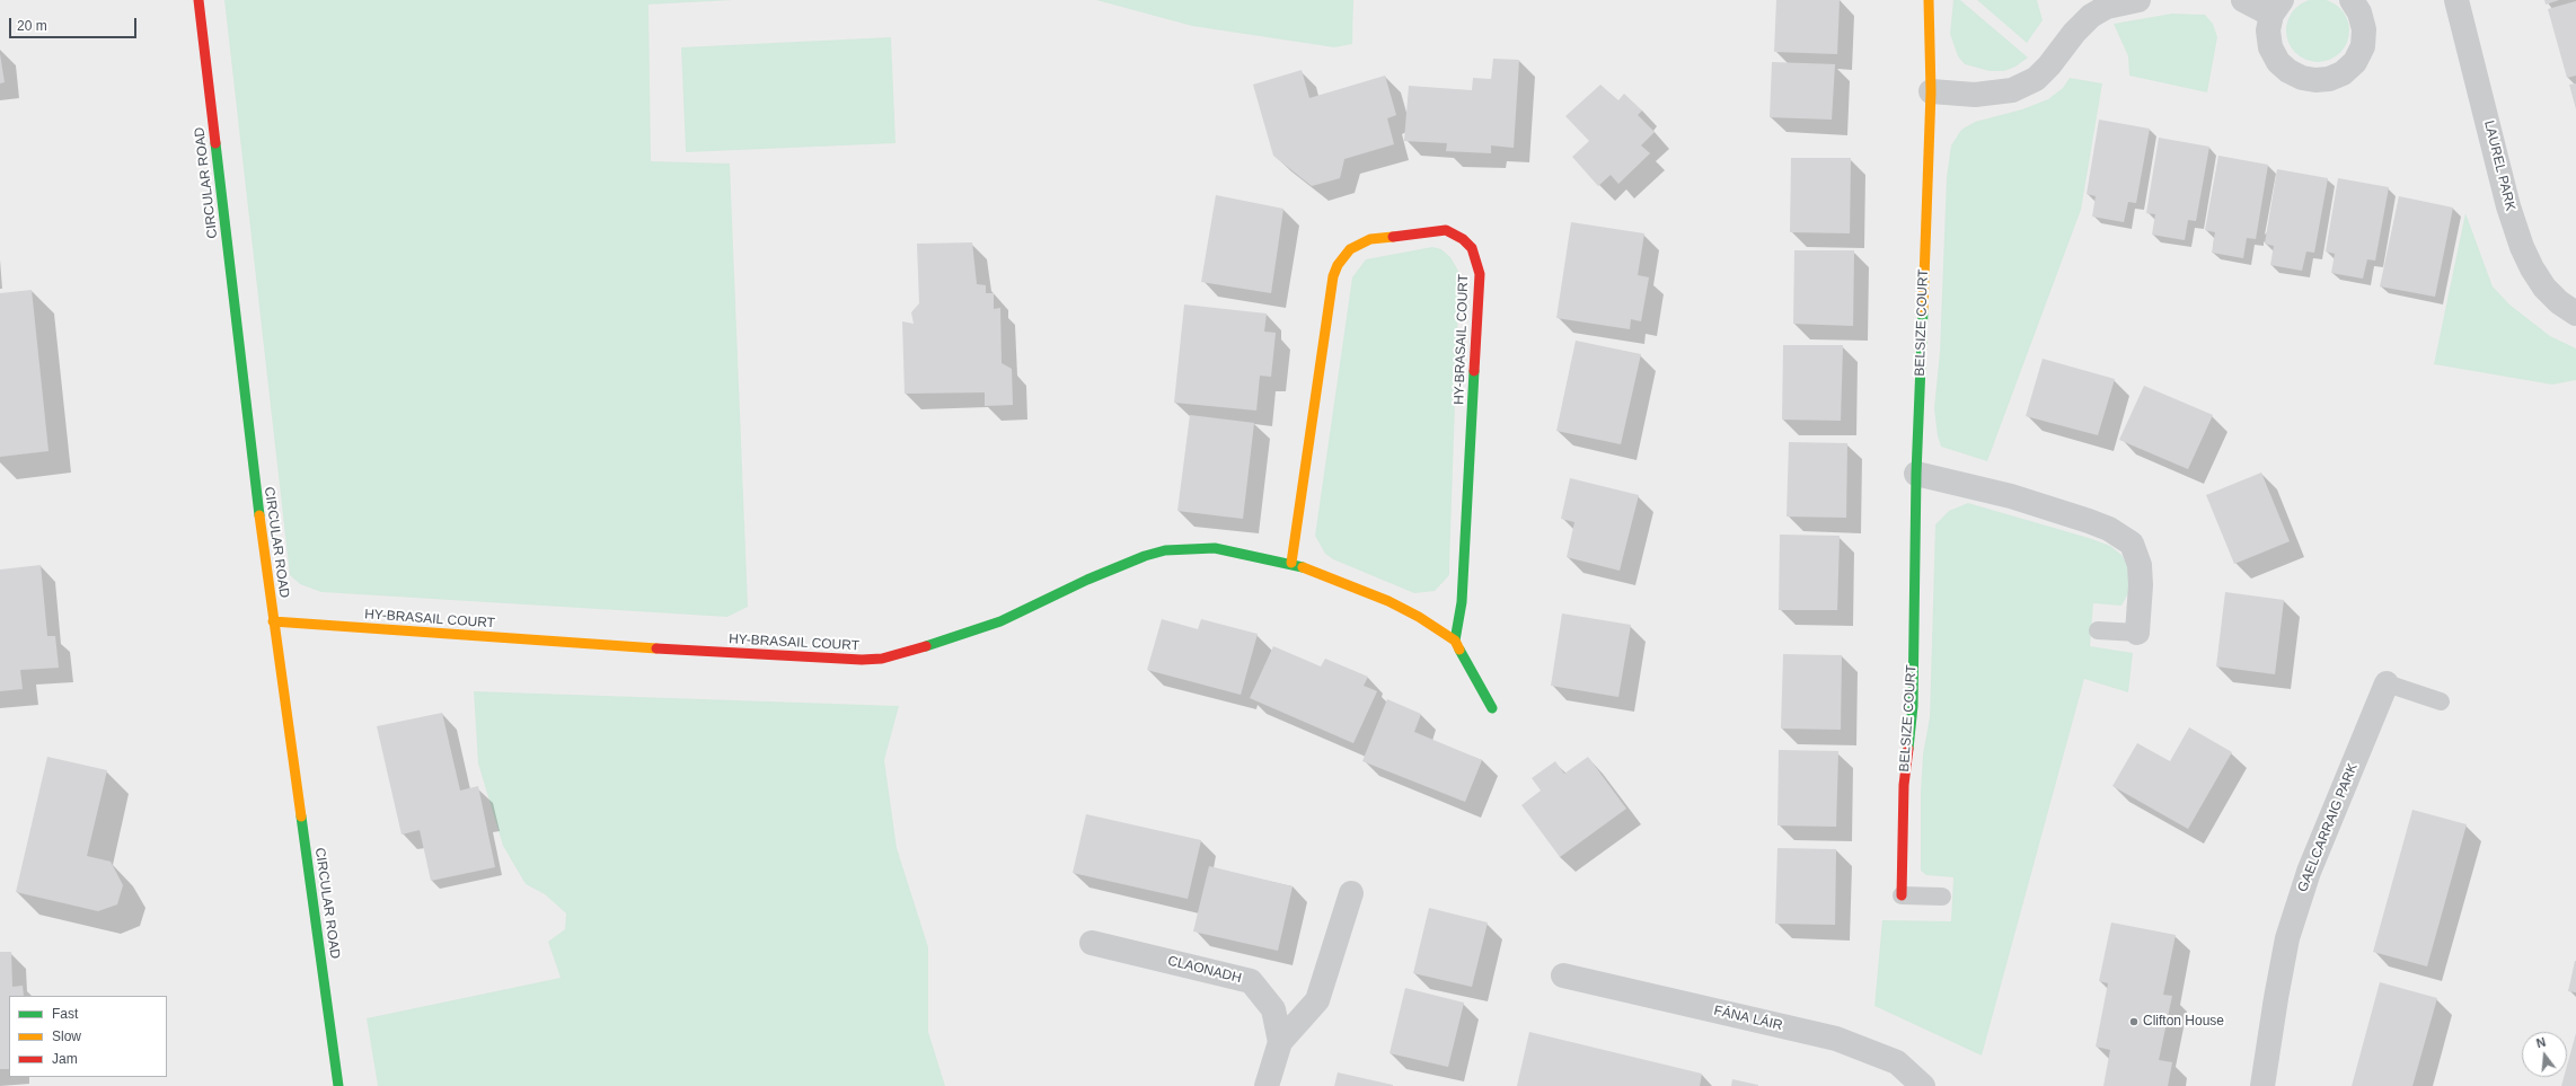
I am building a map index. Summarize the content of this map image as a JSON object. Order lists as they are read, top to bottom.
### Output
{
  "streets": {
    "street": [
      "LAUREL PARK",
      "CIRCULAR ROAD",
      "BELSIZE COURT",
      "HY-BRASAIL COURT",
      "GAELCARRAIG PARK",
      "CLAONADH",
      "FÁNA LÁIR"
    ]
  },
  "crossings": [
    ["CIRCULAR ROAD", "HY-BRASAIL COURT"]
  ],
  "places": ["Clifton House"],
  "legend": ["Fast", "Slow", "Jam"],
  "scale_bar": "20 m",
  "north": "top"
}
